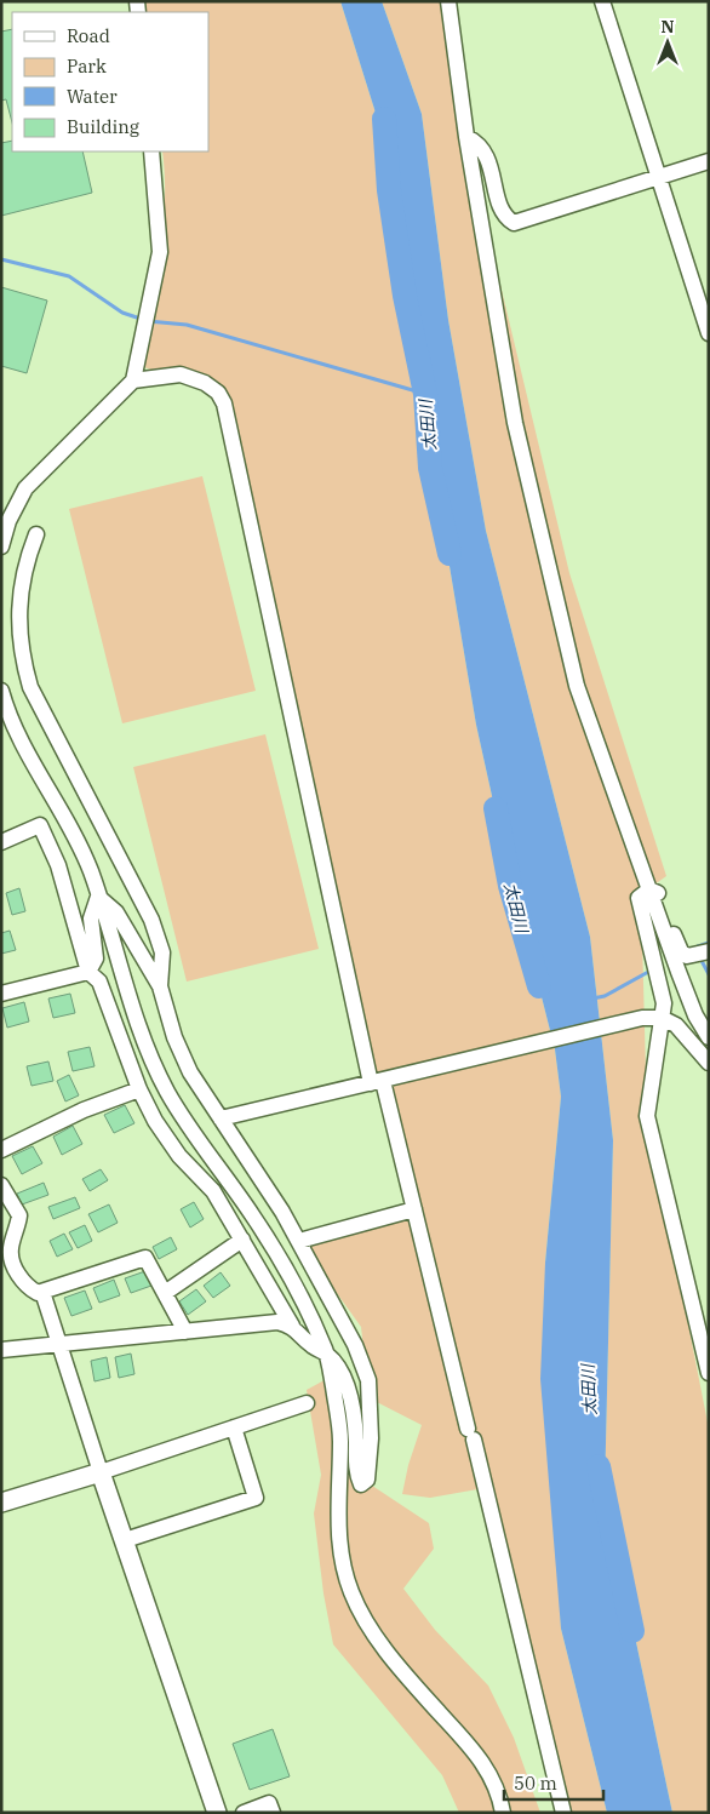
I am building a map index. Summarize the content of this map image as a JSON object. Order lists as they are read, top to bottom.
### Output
{
  "water": ["太田川"],
  "legend": [
    "Road",
    "Park",
    "Water",
    "Building"
  ],
  "scale_bar": "50 m",
  "north": "top"
}
